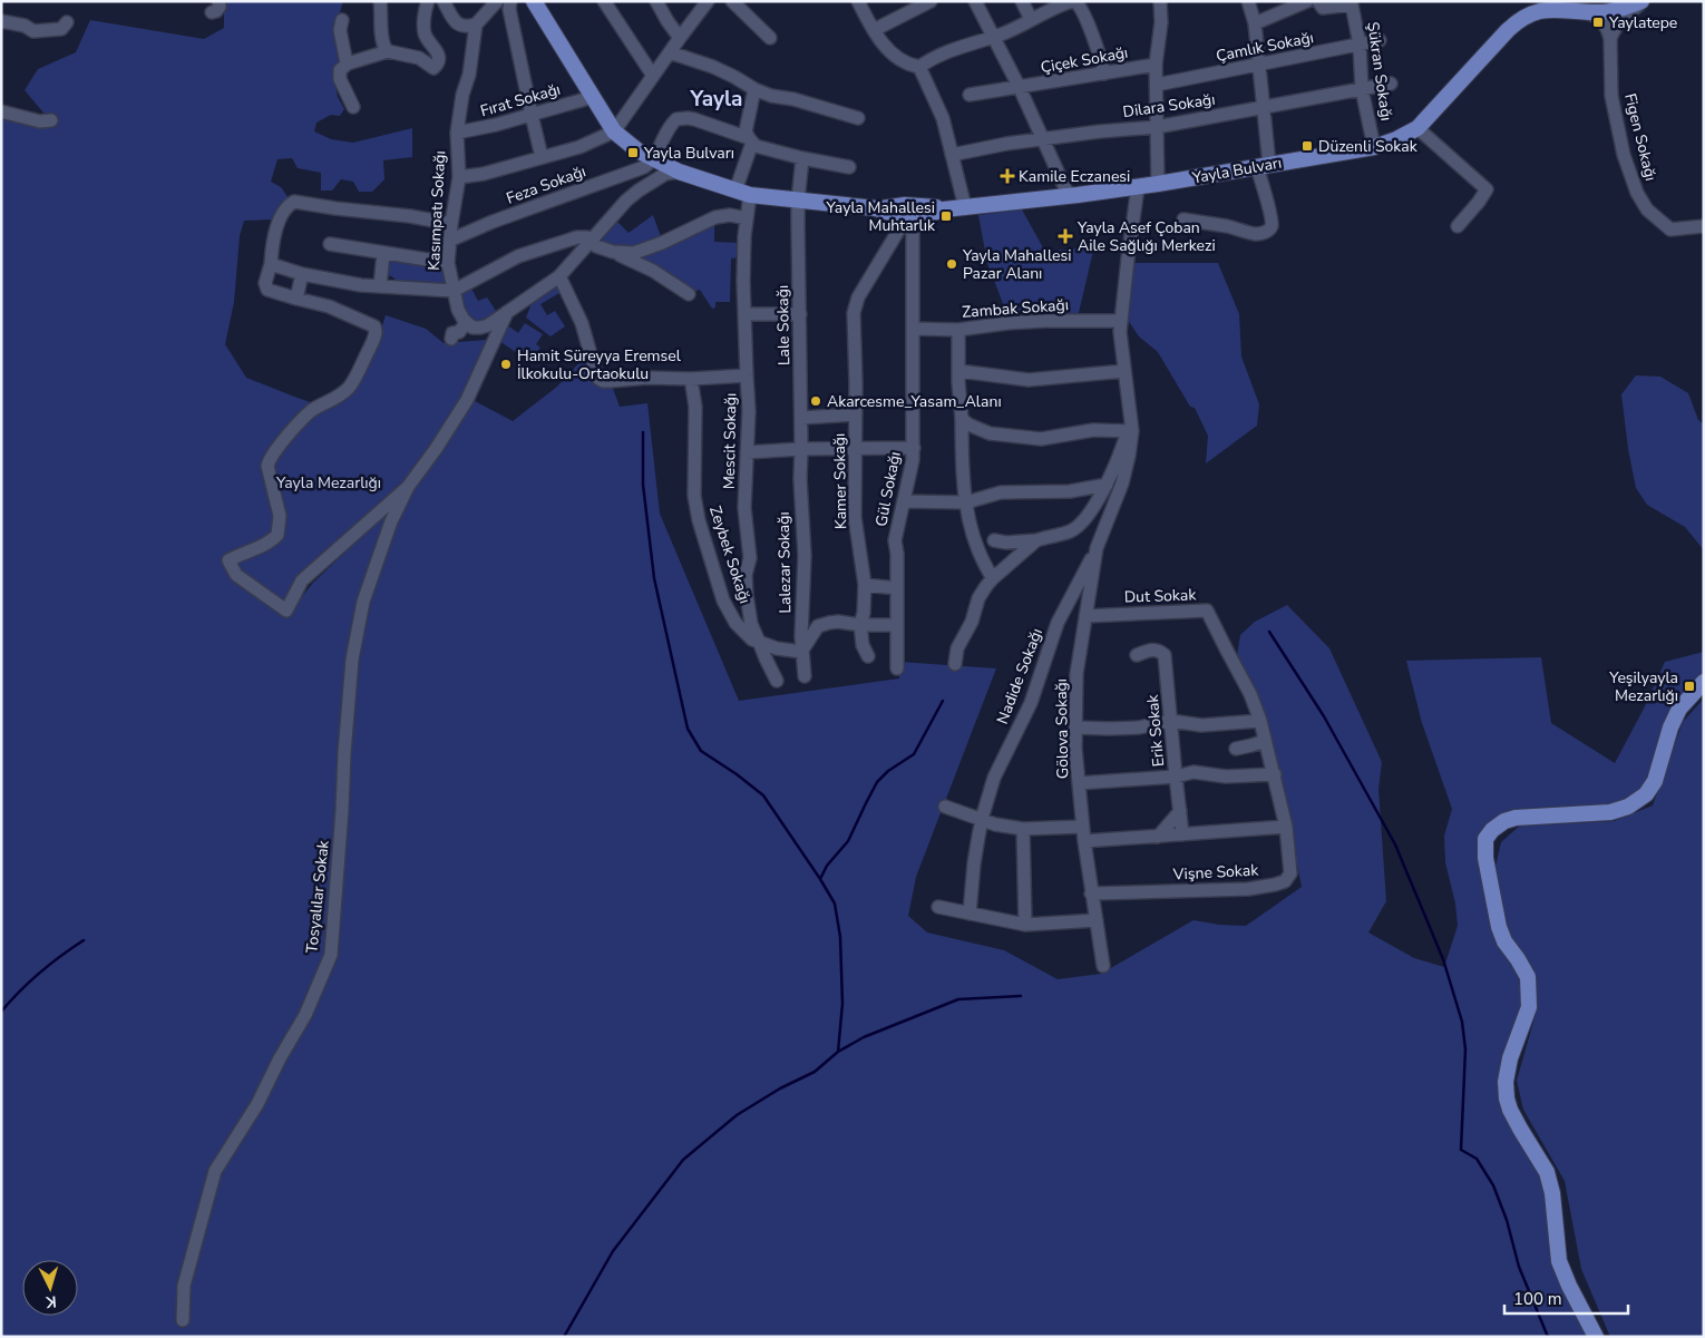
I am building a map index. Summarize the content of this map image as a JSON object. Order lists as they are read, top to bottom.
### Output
{
  "streets": {
    "main road": ["Yayla Bulvarı"],
    "street": [
      "Çamlık Sokağı",
      "Çiçek Sokağı",
      "Şükran Sokağı",
      "Fırat Sokağı",
      "Dilara Sokağı",
      "Figen Sokağı",
      "Feza Sokağı",
      "Kasımpatı Sokağı",
      "Zambak Sokağı",
      "Lale Sokağı",
      "Mescit Sokağı",
      "Kamer Sokağı",
      "Gül Sokağı",
      "Zeybek Sokağı",
      "Lalezar Sokağı",
      "Dut Sokak",
      "Nadide Sokağı",
      "Gölova Sokağı",
      "Erik Sokak",
      "Vişne Sokak",
      "Tosyalılar Sokak"
    ]
  },
  "crossings": [
    ["Çamlık Sokağı", "Şükran Sokağı"],
    ["Şükran Sokağı", "Dilara Sokağı"],
    ["Şükran Sokağı", "Yayla Bulvarı"],
    ["Fırat Sokağı", "Yayla Bulvarı"],
    ["Fırat Sokağı", "Kasımpatı Sokağı"],
    ["Yayla Bulvarı", "Feza Sokağı"],
    ["Yayla Bulvarı", "Lale Sokağı"],
    ["Yayla Bulvarı", "Mescit Sokağı"],
    ["Yayla Bulvarı", "Kamer Sokağı"],
    ["Yayla Bulvarı", "Gül Sokağı"],
    ["Feza Sokağı", "Kasımpatı Sokağı"],
    ["Zambak Sokağı", "Gül Sokağı"],
    ["Lale Sokağı", "Lalezar Sokağı"],
    ["Mescit Sokağı", "Zeybek Sokağı"],
    ["Kamer Sokağı", "Gül Sokağı"],
    ["Zeybek Sokağı", "Lalezar Sokağı"],
    ["Dut Sokak", "Gölova Sokağı"],
    ["Dut Sokak", "Vişne Sokak"],
    ["Nadide Sokağı", "Gölova Sokağı"],
    ["Gölova Sokağı", "Vişne Sokak"]
  ],
  "districts": ["Yayla"],
  "parks": ["Yayla Mezarlığı"],
  "places": {
    "transit": [
      "Yaylatepe",
      "Düzenli Sokak",
      "Yayla Bulvarı",
      "Yayla Mahallesi Muhtarlık",
      "Yeşilyayla Mezarlığı"
    ],
    "health": ["Kamile Eczanesi", "Yayla Asef Çoban Aile Sağlığı Merkezi"],
    "other": ["Yayla Mahallesi Pazar Alanı", "Hamit Süreyya Eremsel İlkokulu-Ortaokulu", "Akarcesme_Yasam_Alanı"]
  },
  "scale_bar": "100 m",
  "north": "bottom"
}
